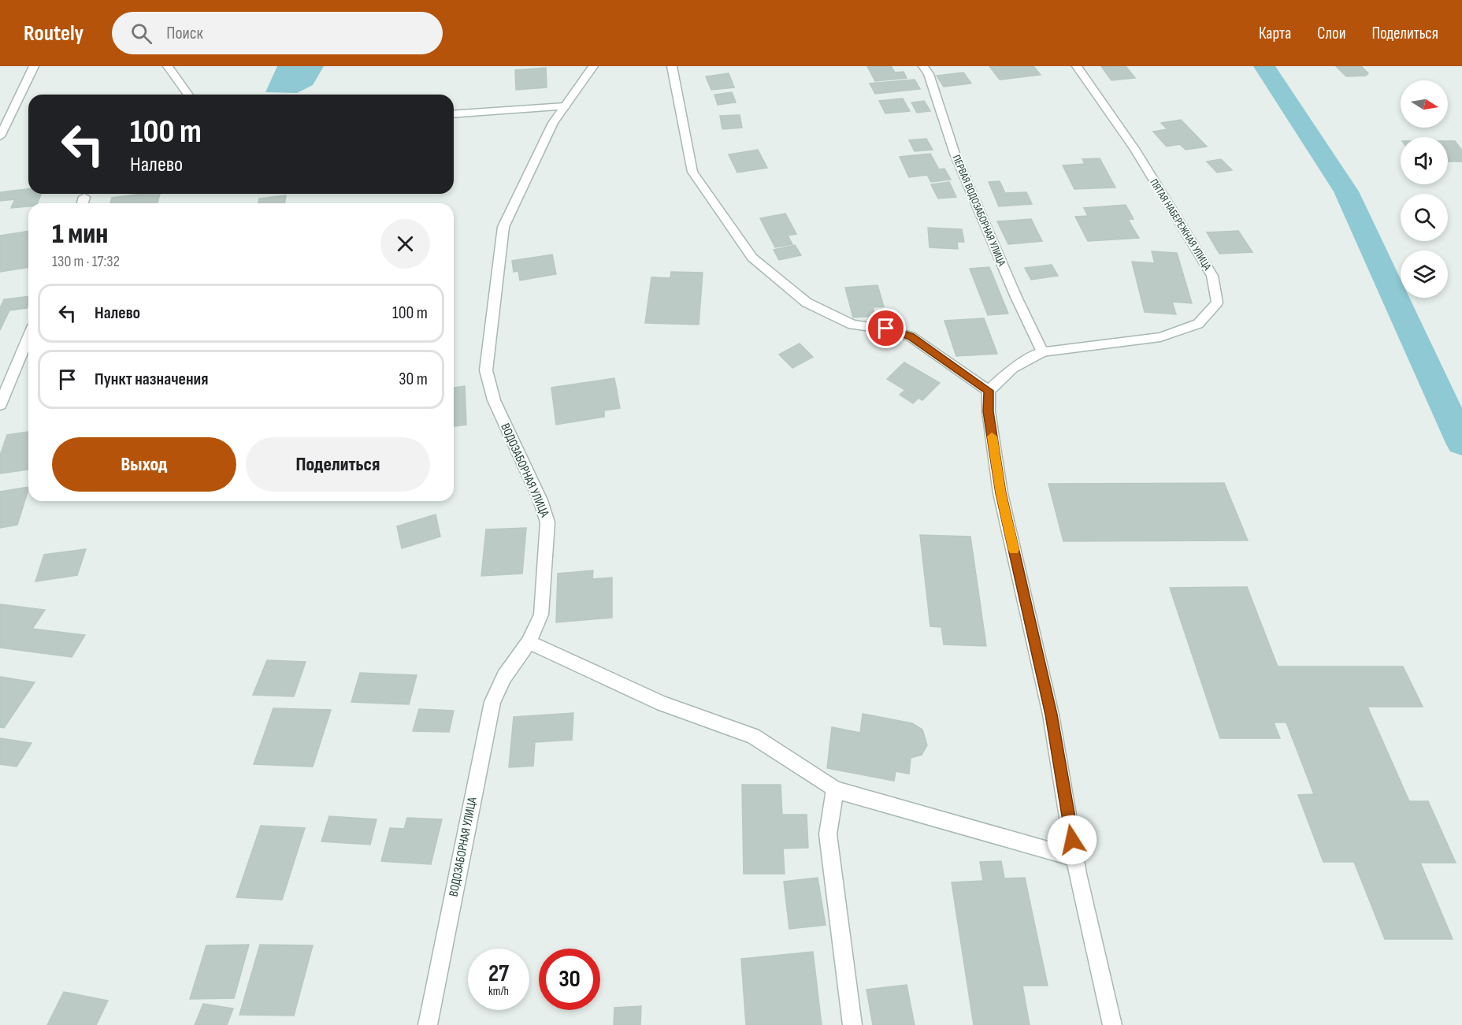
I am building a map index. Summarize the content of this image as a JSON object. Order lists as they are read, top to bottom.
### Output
{
  "streets": {
    "street": ["ПЕРВАЯ ВОДОЗАБОРНАЯ УЛИЦА", "ПЯТАЯ НАБЕРЕЖНАЯ УЛИЦА", "ВОДОЗАБОРНАЯ УЛИЦА"]
  },
  "crossings": [
    ["ПЕРВАЯ ВОДОЗАБОРНАЯ УЛИЦА", "ПЯТАЯ НАБЕРЕЖНАЯ УЛИЦА"]
  ],
  "north": "right",
  "page": {
    "header": "Routely",
    "search": "Поиск",
    "nav": ["Карта", "Слои", "Поделиться"],
    "turn": ["100 m", "Налево"],
    "heading": ["1 мин", "130 m · 17:32"],
    "list": [
      {
        "name": "Налево",
        "value": "100 m"
      },
      {
        "name": "Пункт назначения",
        "value": "30 m"
      }
    ],
    "buttons": ["Выход", "Поделиться"],
    "speed": "27 km/h",
    "limit": "30"
  }
}
